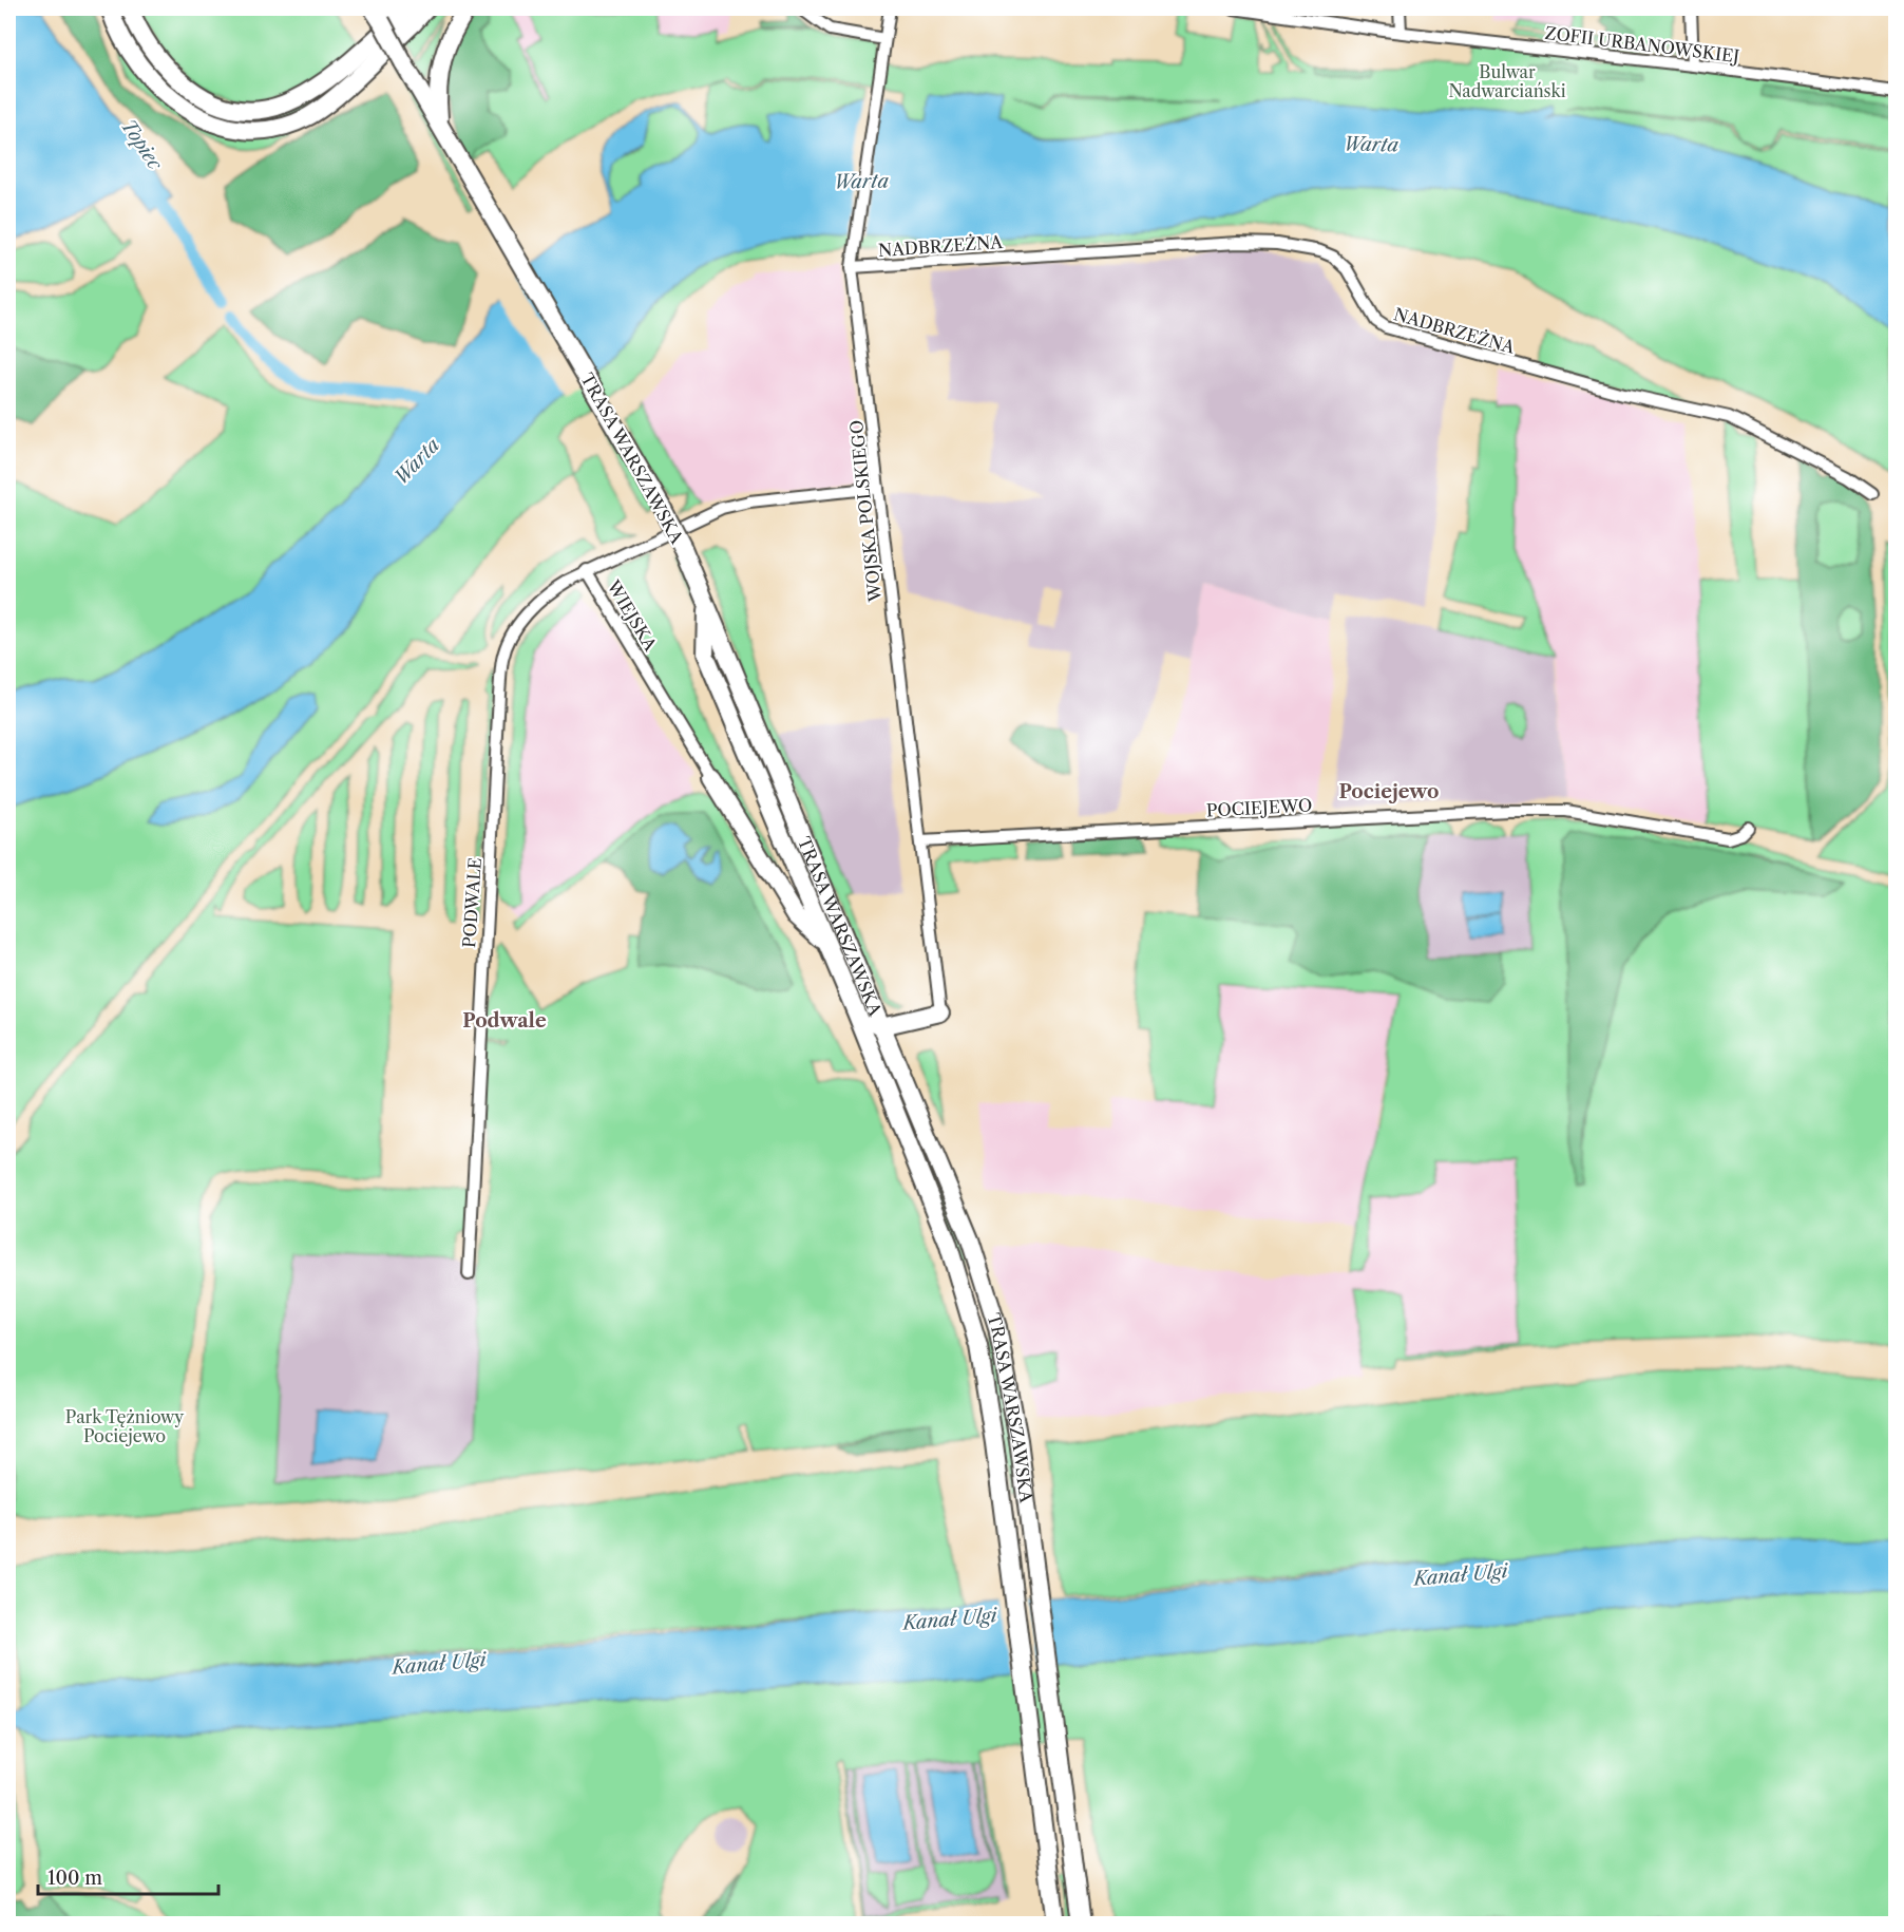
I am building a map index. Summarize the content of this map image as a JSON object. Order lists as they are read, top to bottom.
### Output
{
  "streets": {
    "main road": ["TRASA WARSZAWSKA"],
    "street": [
      "ZOFII URBANOWSKIEJ",
      "NADBRZEŻNA",
      "WOJSKA POLSKIEGO",
      "WIEJSKA",
      "POCIEJEWO",
      "PODWALE"
    ]
  },
  "crossings": [
    ["NADBRZEŻNA", "WOJSKA POLSKIEGO"],
    ["WOJSKA POLSKIEGO", "WIEJSKA"],
    ["WOJSKA POLSKIEGO", "POCIEJEWO"],
    ["WIEJSKA", "PODWALE"]
  ],
  "districts": ["Pociejewo", "Podwale"],
  "water": ["Topiec", "Warta", "Kanał Ulgi"],
  "parks": ["Bulwar Nadwarciański", "Park Tężniowy Pociejewo"],
  "scale_bar": "100 m"
}
